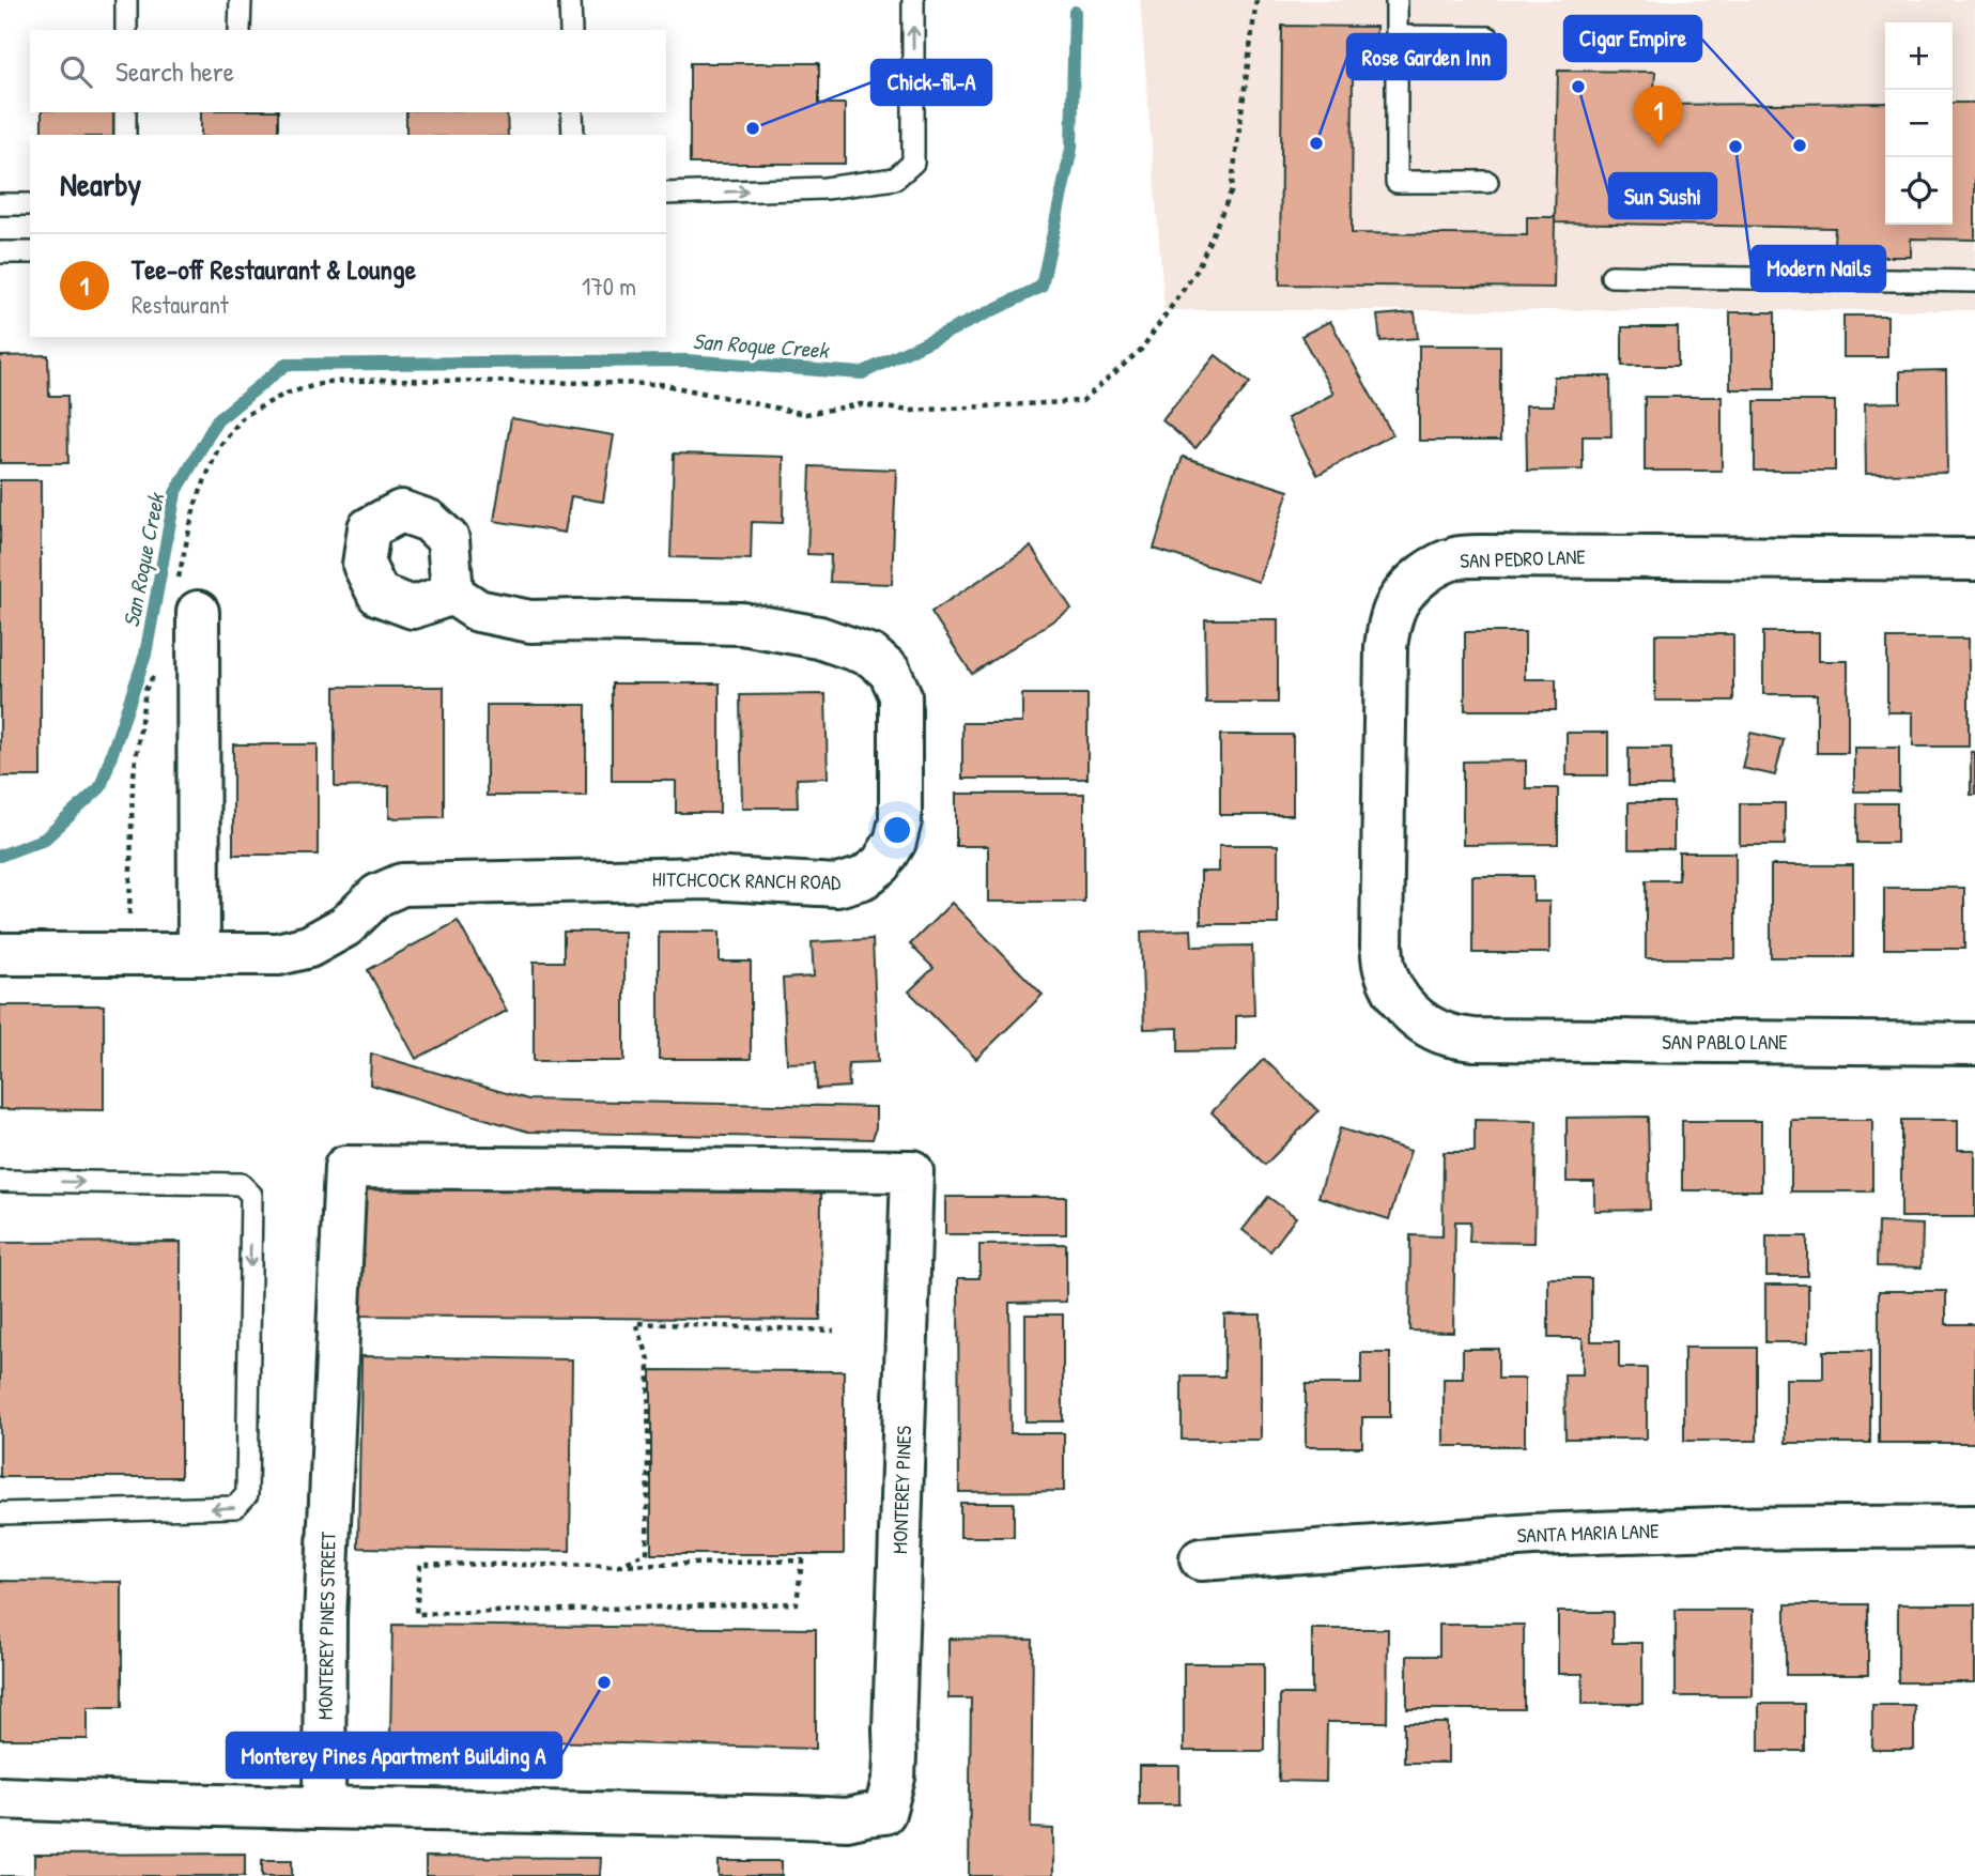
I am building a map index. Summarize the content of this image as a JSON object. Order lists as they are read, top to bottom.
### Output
{
  "streets": {
    "street": [
      "SAN PEDRO LANE",
      "HITCHCOCK RANCH ROAD",
      "SAN PABLO LANE",
      "MONTEREY PINES",
      "SANTA MARIA LANE",
      "MONTEREY PINES STREET"
    ]
  },
  "crossings": [
    ["SAN PEDRO LANE", "SAN PABLO LANE"],
    ["MONTEREY PINES", "MONTEREY PINES STREET"]
  ],
  "water": ["San Roque Creek"],
  "places": [
    "Sun Sushi",
    "Chick-fil-A",
    "Rose Garden Inn",
    "Cigar Empire",
    "Modern Nails",
    "Monterey Pines Apartment Building A"
  ],
  "page": {
    "map_buttons": ["+", "−"],
    "search": "Search here",
    "pins": "1",
    "heading": "Nearby",
    "list": [
      {
        "mark": "1",
        "name": "Tee-off Restaurant & Lounge",
        "note": "Restaurant",
        "value": "170 m"
      }
    ]
  }
}
